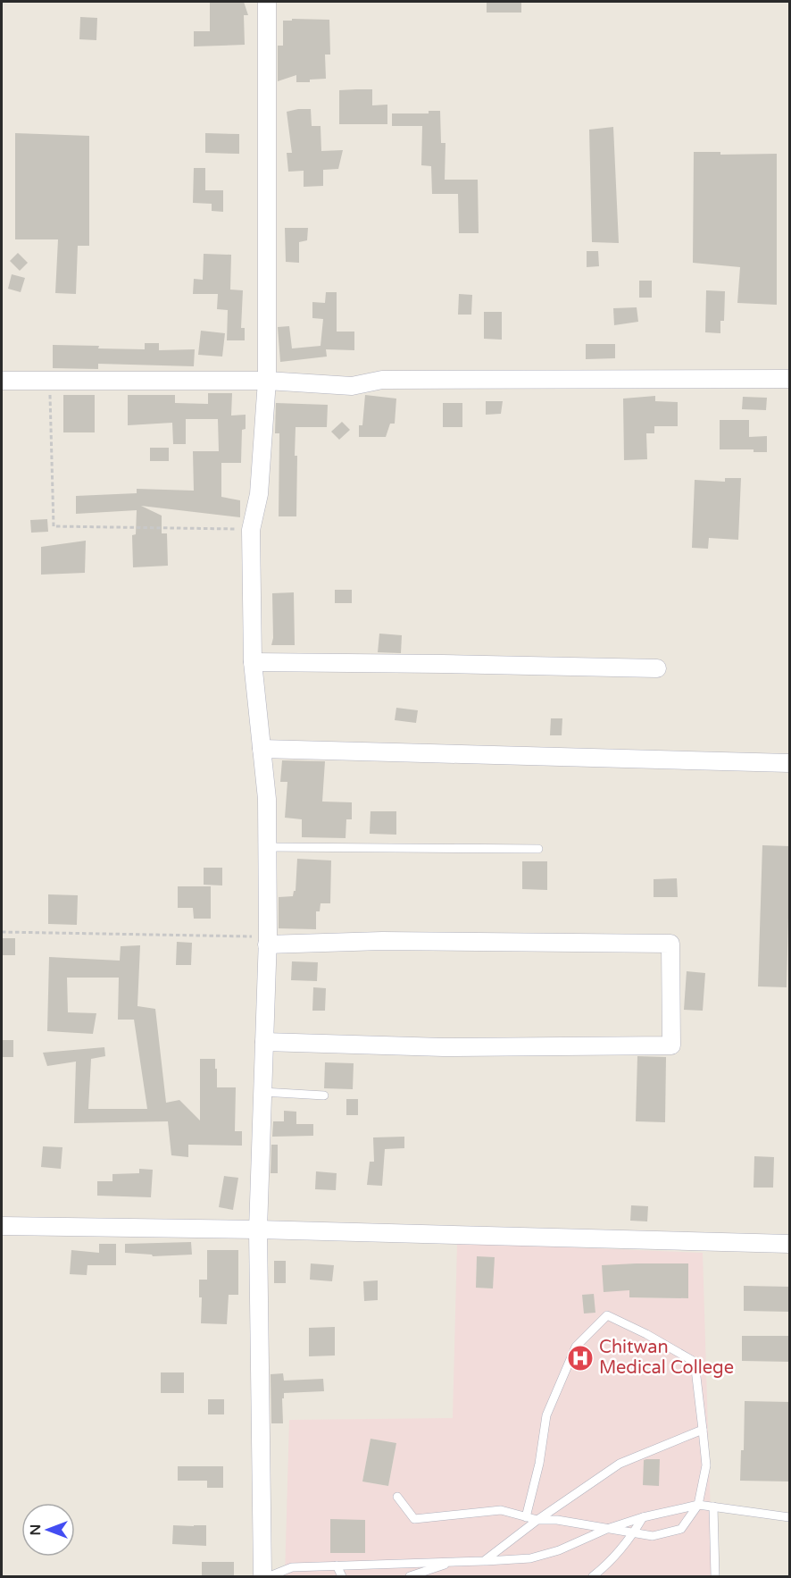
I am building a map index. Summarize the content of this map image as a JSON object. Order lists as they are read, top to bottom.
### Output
{
  "places": {
    "hospital": ["Chitwan Medical College"]
  },
  "north": "left"
}
